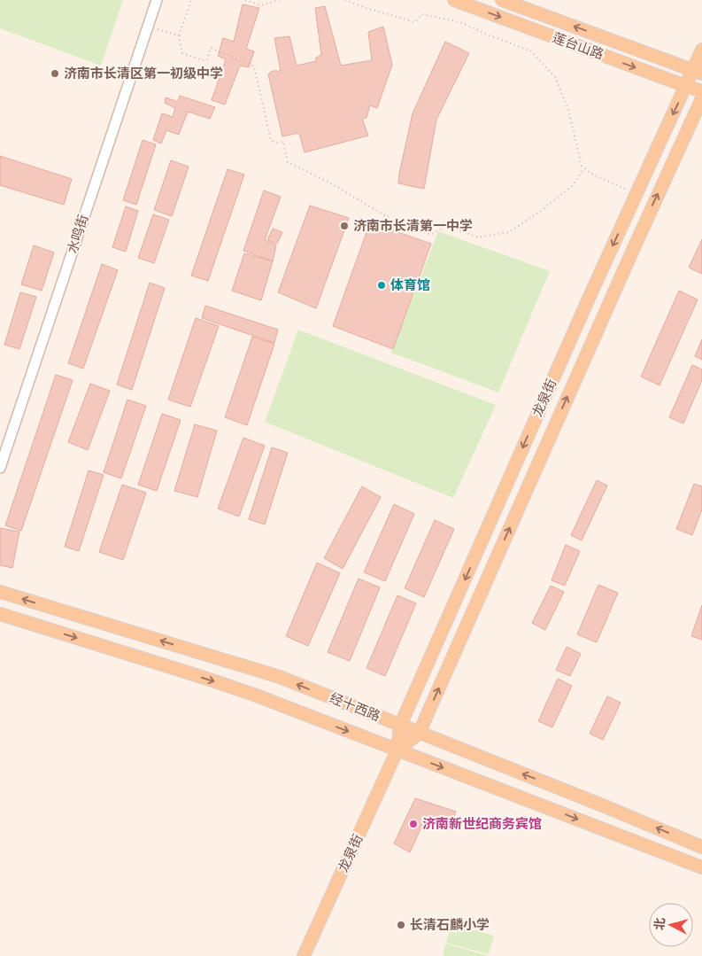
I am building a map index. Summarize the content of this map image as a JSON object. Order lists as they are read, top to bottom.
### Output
{
  "streets": {
    "main road": ["莲台山路", "龙泉街", "经十西路"],
    "street": ["水鸣街"]
  },
  "crossings": [
    ["莲台山路", "龙泉街"],
    ["龙泉街", "经十西路"]
  ],
  "places": [
    "济南市长清区第一初级中学",
    "济南市长清第一中学",
    "体育馆",
    "济南新世纪商务宾馆",
    "长清石麟小学"
  ],
  "north": "left"
}
